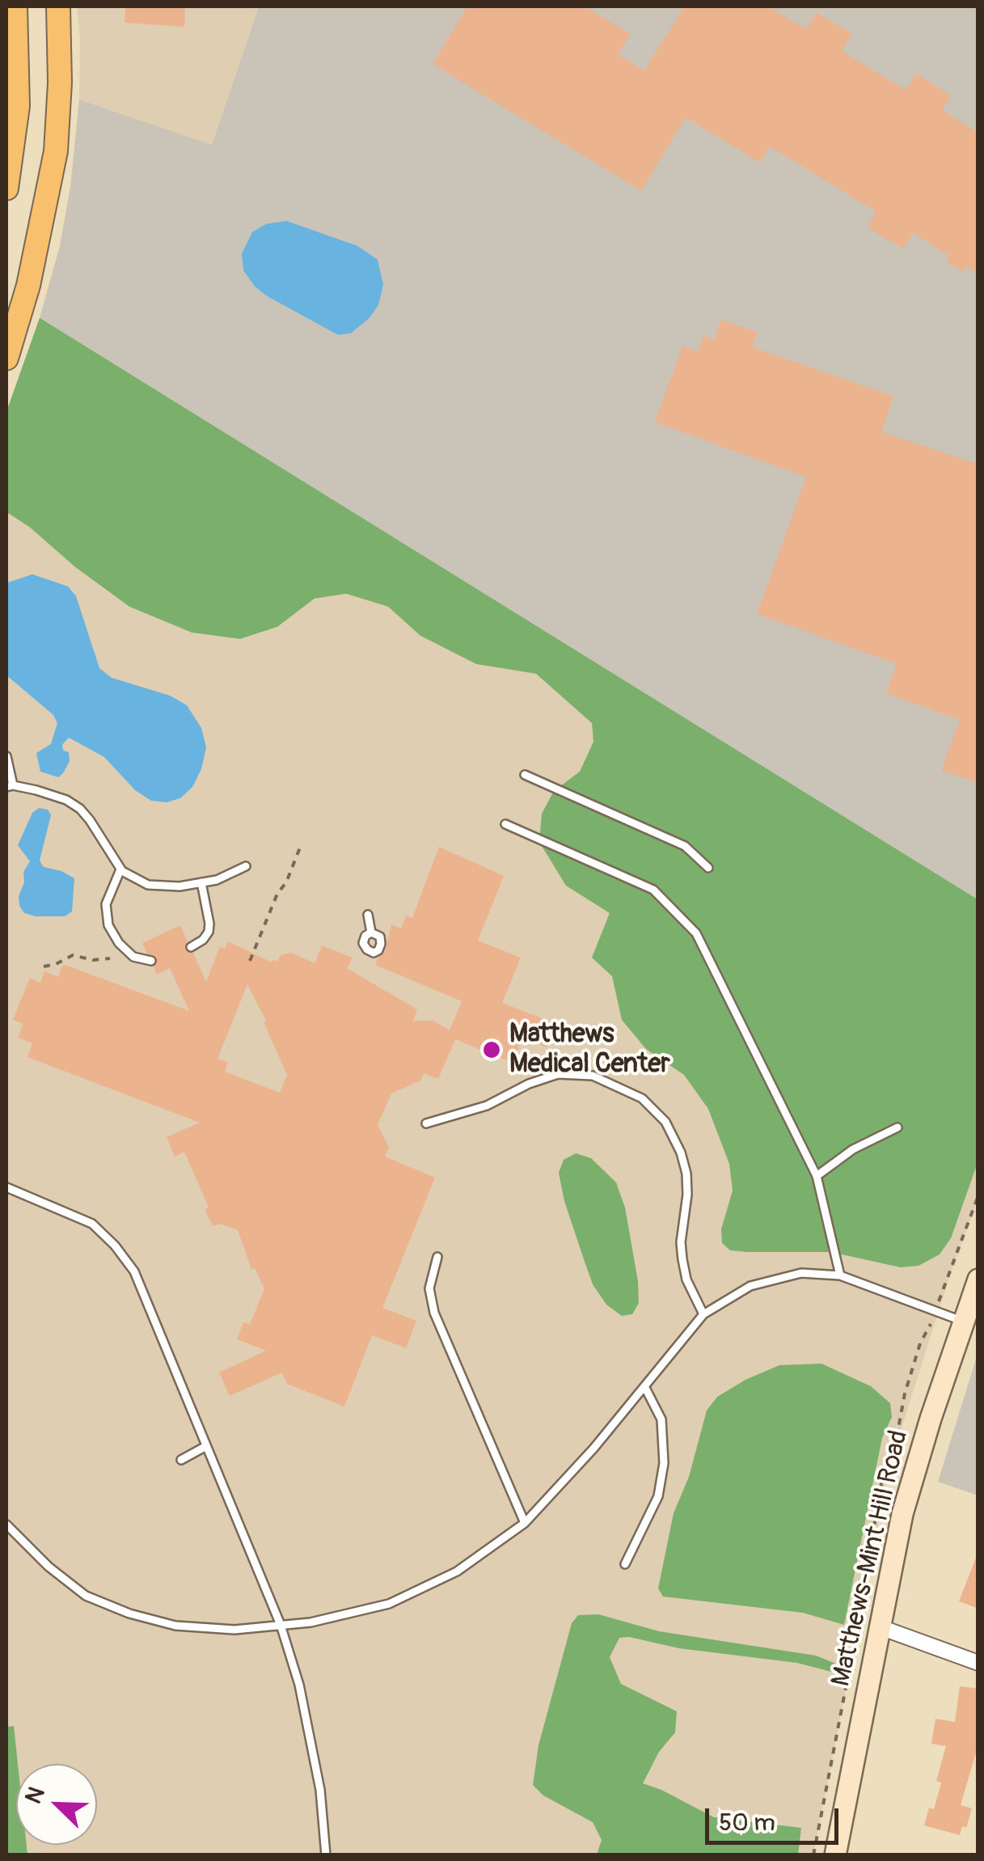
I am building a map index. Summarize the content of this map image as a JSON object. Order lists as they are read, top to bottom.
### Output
{
  "streets": {
    "main road": ["Matthews-Mint Hill Road"]
  },
  "places": ["Matthews Medical Center"],
  "scale_bar": "50 m",
  "north": "top left"
}
